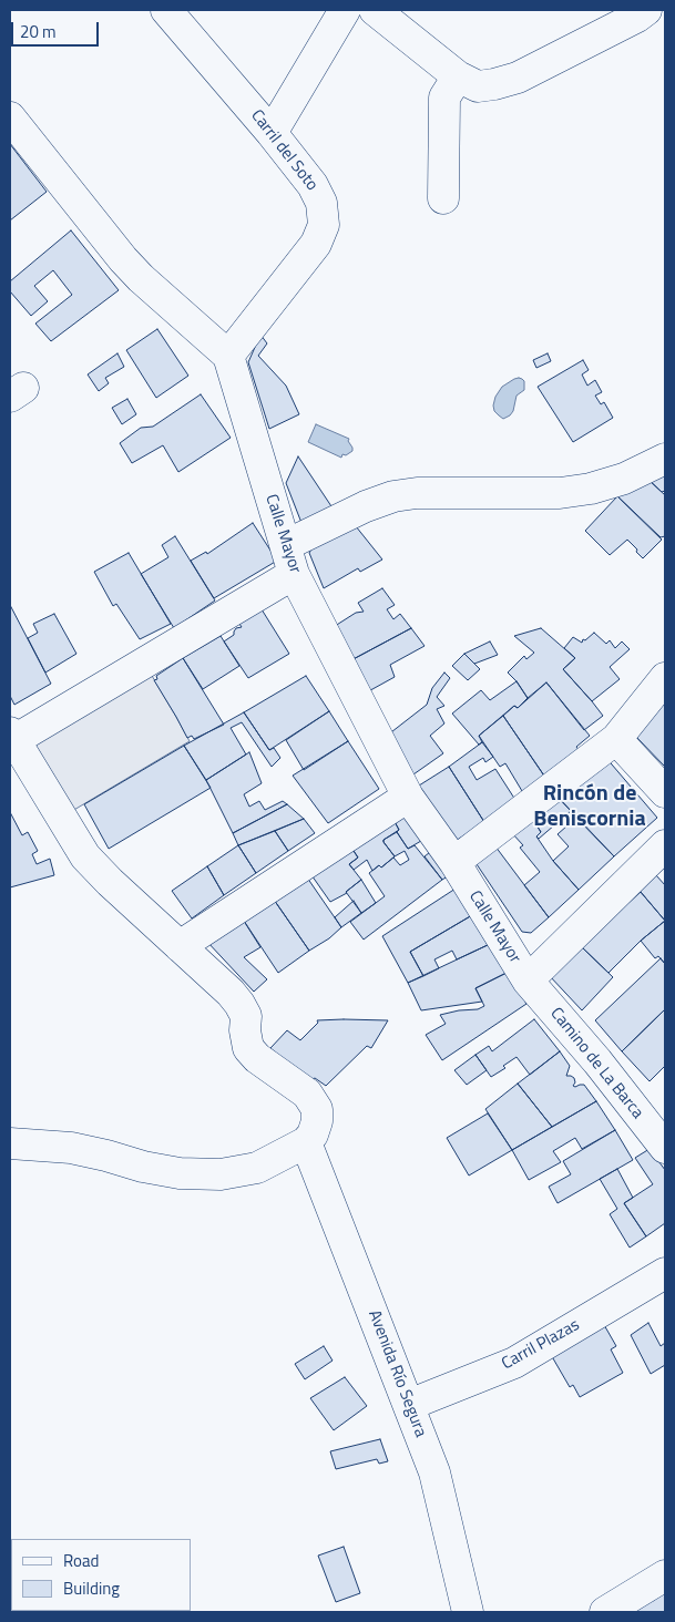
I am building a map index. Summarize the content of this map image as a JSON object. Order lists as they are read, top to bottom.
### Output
{
  "streets": {
    "street": [
      "Carril del Soto",
      "Calle Mayor",
      "Camino de La Barca",
      "Carril Plazas",
      "Avenida Río Segura"
    ]
  },
  "crossings": [
    ["Carril del Soto", "Calle Mayor"],
    ["Calle Mayor", "Camino de La Barca"],
    ["Carril Plazas", "Avenida Río Segura"]
  ],
  "districts": ["Rincón de Beniscornia"],
  "legend": ["Road", "Building"],
  "scale_bar": "20 m"
}
